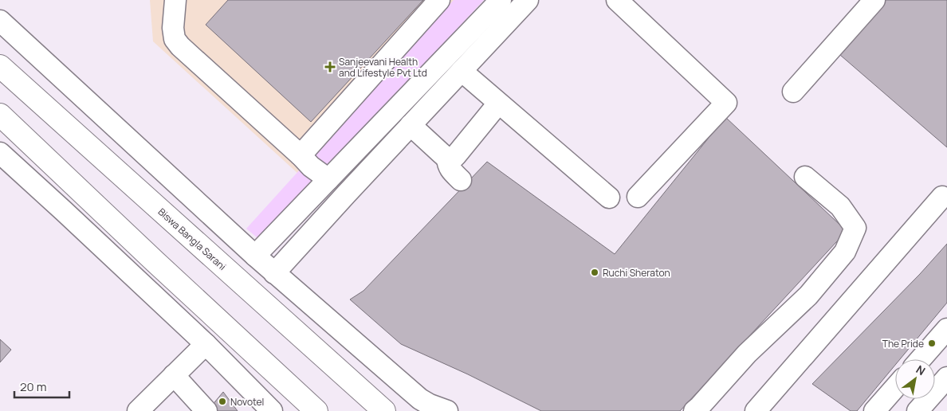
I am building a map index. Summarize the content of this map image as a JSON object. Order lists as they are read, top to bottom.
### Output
{
  "streets": {
    "main road": ["Biswa Bangla Sarani"]
  },
  "places": {
    "health": ["Sanjeevani Health and Lifestyle Pvt Ltd"],
    "other": ["Ruchi Sheraton", "The Pride", "Novotel"]
  },
  "scale_bar": "20 m",
  "north": "top right"
}
